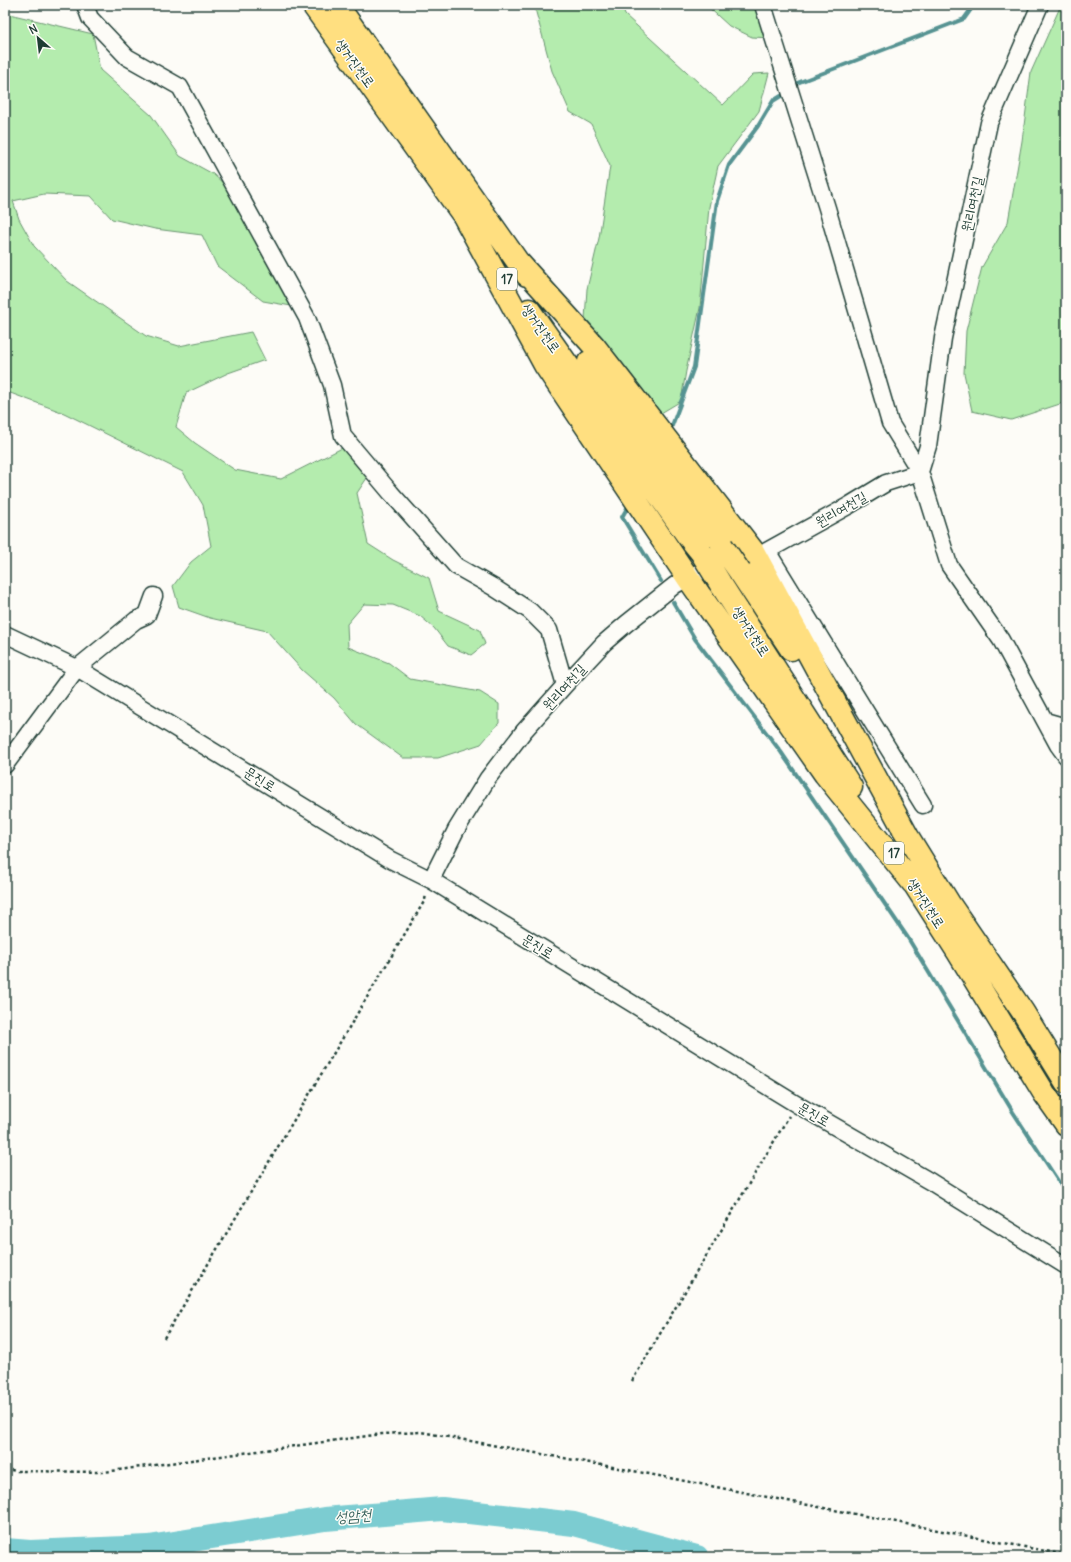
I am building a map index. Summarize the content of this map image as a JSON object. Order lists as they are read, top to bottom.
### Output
{
  "streets": {
    "highway": ["생거진천로", "17"],
    "street": ["원리여천길", "문진로"]
  },
  "crossings": [
    ["원리여천길", "문진로"]
  ],
  "water": ["성암천"],
  "north": "top left"
}
